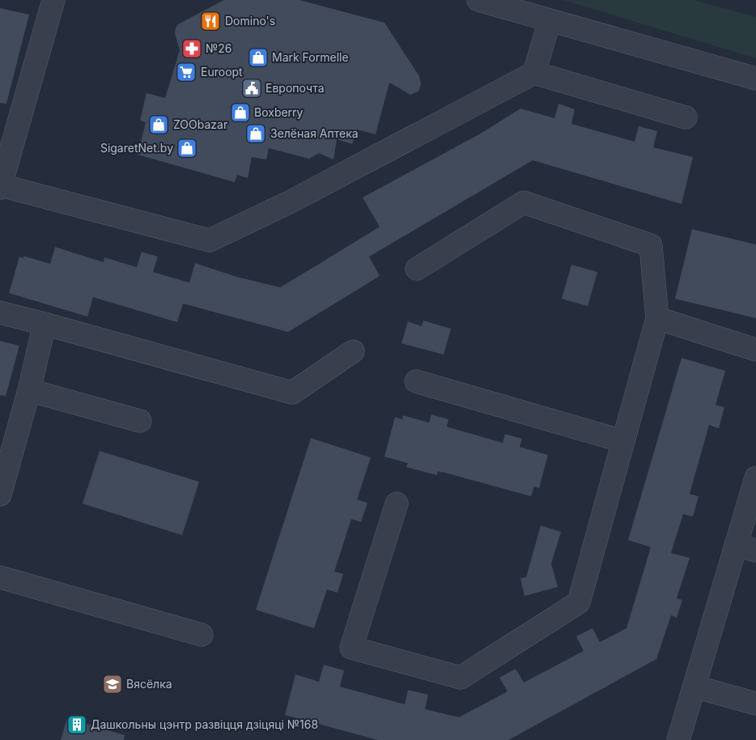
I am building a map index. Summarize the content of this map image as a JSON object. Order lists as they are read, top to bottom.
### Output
{
  "places": {
    "restaurant": ["Domino's"],
    "pharmacy": ["№26"],
    "shop": [
      "Mark Formelle",
      "Boxberry",
      "ZOObazar",
      "Зелёная Аптека",
      "SigaretNet.by"
    ],
    "supermarket": ["Euroopt"],
    "public building": ["Европочта"],
    "school or university": ["Вясёлка"],
    "building": ["Дашкольны цэнтр развіцця дзіцяці №168"]
  }
}
